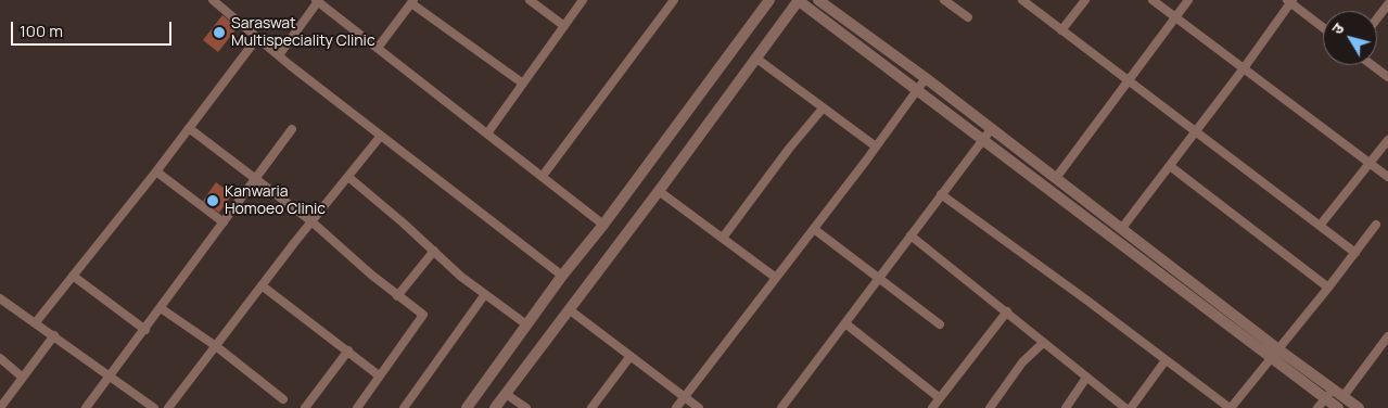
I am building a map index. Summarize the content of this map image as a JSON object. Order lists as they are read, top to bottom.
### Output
{
  "places": ["Saraswat Multispeciality Clinic", "Kanwaria Homoeo Clinic"],
  "scale_bar": "100 m",
  "north": "top left"
}
